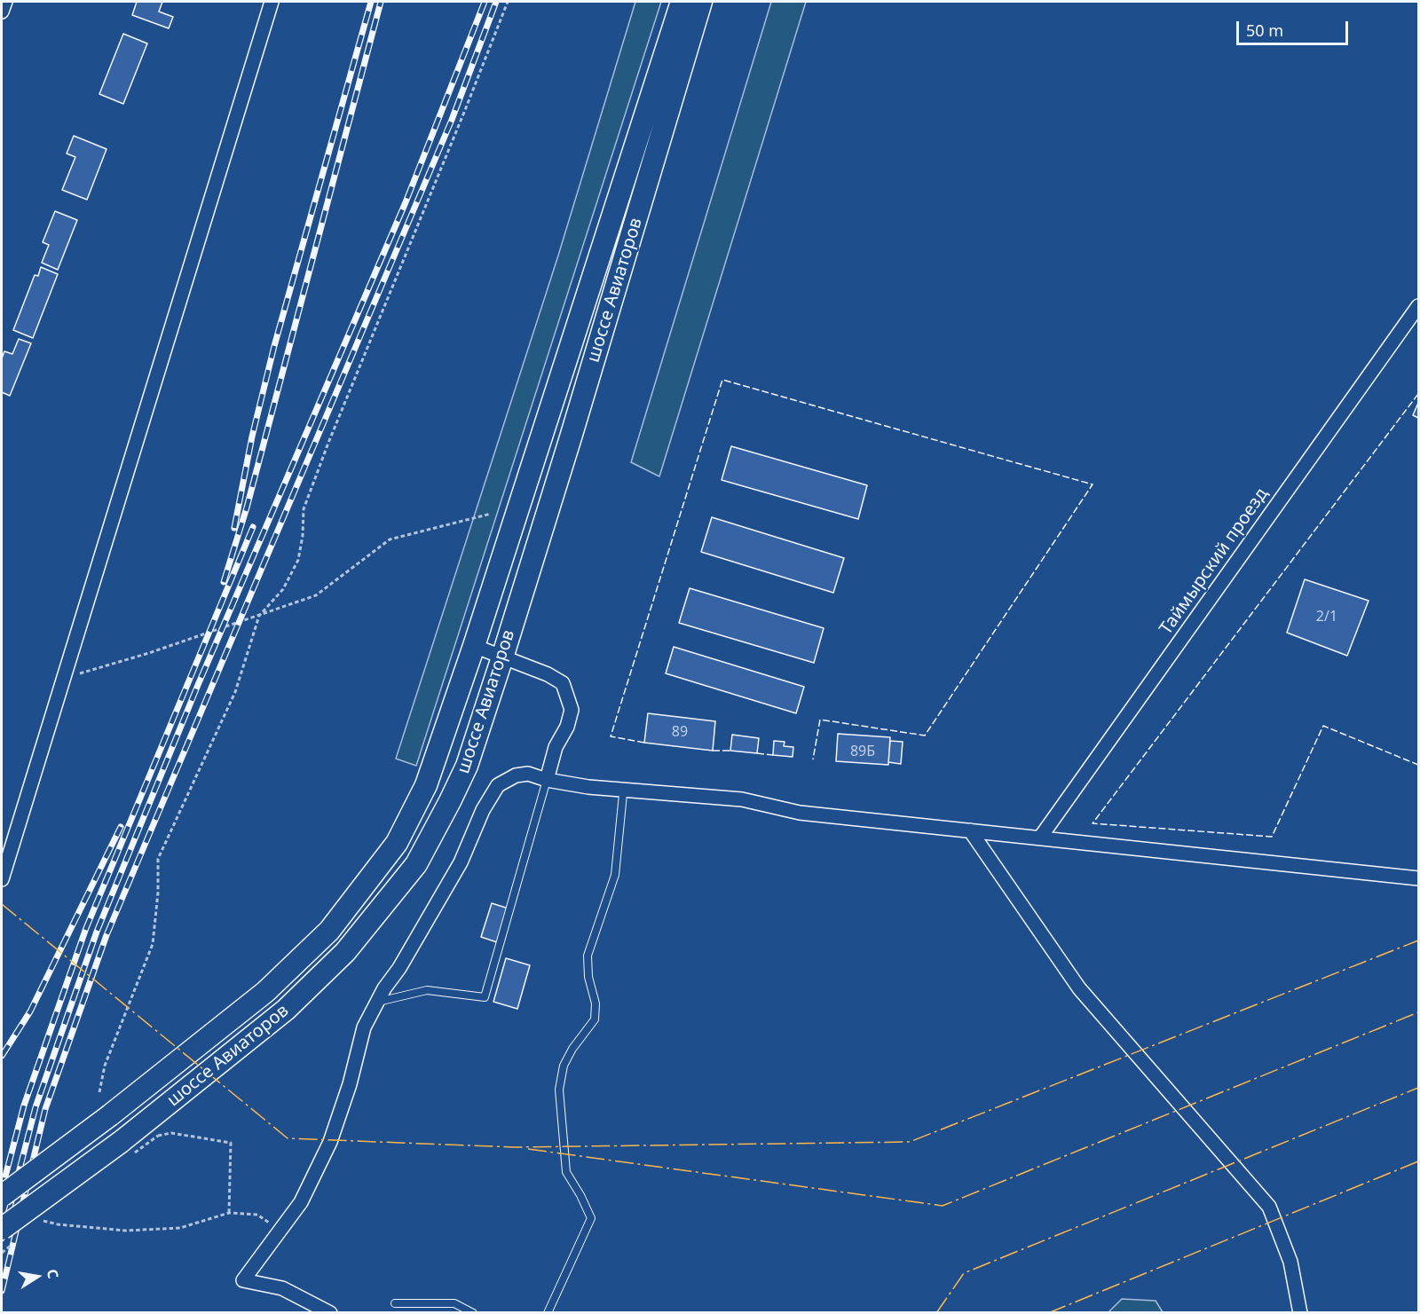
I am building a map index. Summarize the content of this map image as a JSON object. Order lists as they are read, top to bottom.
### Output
{
  "streets": {
    "main road": ["шоссе Авиаторов"],
    "street": ["Таймырский проезд"]
  },
  "house_numbers": ["2/1", "89", "89Б"],
  "scale_bar": "50 m",
  "north": "right"
}
